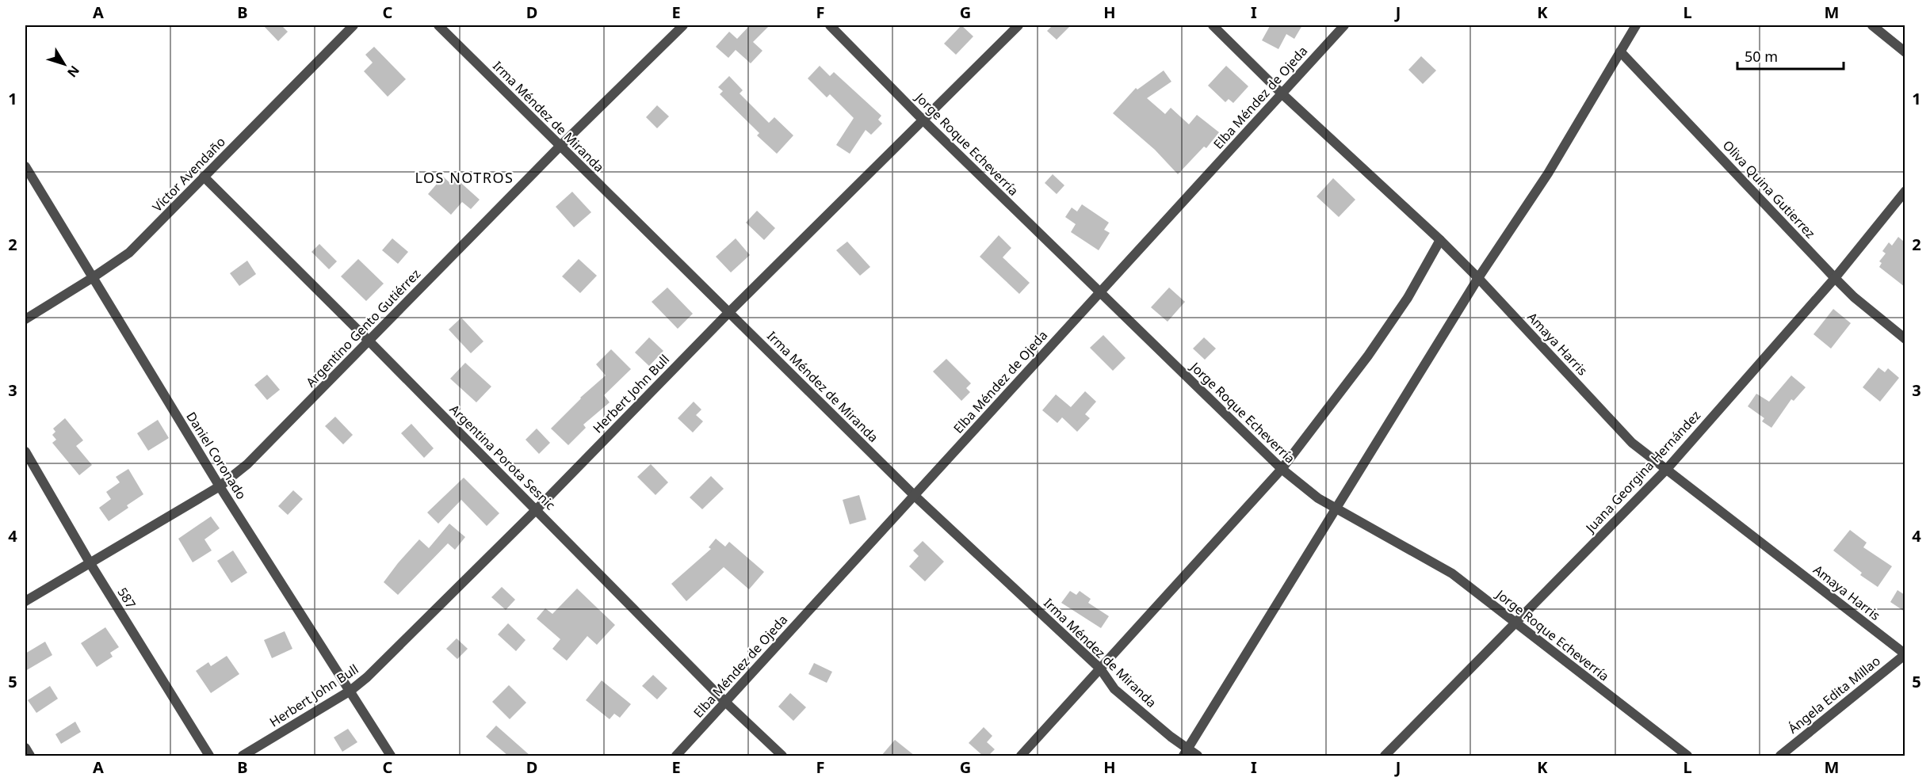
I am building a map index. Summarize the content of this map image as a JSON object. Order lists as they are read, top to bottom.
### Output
{
  "streets": {
    "street": [
      "Elba Méndez de Ojeda",
      "Irma Méndez de Miranda",
      "Jorge Roque Echeverría",
      "Víctor Avendaño",
      "Oliva Quina Gutierrez",
      "Argentino Gento Gutiérrez",
      "Amaya Harris",
      "Herbert John Bull",
      "Daniel Coronado",
      "Argentina Porota Sesnic",
      "Juana Georgina Hernández",
      "587",
      "Ángela Edita Millao"
    ]
  },
  "crossings": [
    ["Elba Méndez de Ojeda", "Irma Méndez de Miranda"],
    ["Elba Méndez de Ojeda", "Jorge Roque Echeverría"],
    ["Elba Méndez de Ojeda", "Amaya Harris"],
    ["Elba Méndez de Ojeda", "Argentina Porota Sesnic"],
    ["Irma Méndez de Miranda", "Argentino Gento Gutiérrez"],
    ["Irma Méndez de Miranda", "Herbert John Bull"],
    ["Jorge Roque Echeverría", "Herbert John Bull"],
    ["Jorge Roque Echeverría", "Juana Georgina Hernández"],
    ["Víctor Avendaño", "Daniel Coronado"],
    ["Víctor Avendaño", "Argentina Porota Sesnic"],
    ["Oliva Quina Gutierrez", "Juana Georgina Hernández"],
    ["Argentino Gento Gutiérrez", "Daniel Coronado"],
    ["Argentino Gento Gutiérrez", "Argentina Porota Sesnic"],
    ["Argentino Gento Gutiérrez", "587"],
    ["Amaya Harris", "Juana Georgina Hernández"],
    ["Amaya Harris", "Ángela Edita Millao"],
    ["Herbert John Bull", "Daniel Coronado"],
    ["Herbert John Bull", "Argentina Porota Sesnic"]
  ],
  "districts": ["LOS NOTROS"],
  "scale_bar": "50 m",
  "north": "bottom right",
  "grid": {
    "columns": [
      "A",
      "B",
      "C",
      "D",
      "E",
      "F",
      "G",
      "H",
      "I",
      "J",
      "K",
      "L",
      "M"
    ],
    "rows": [
      "1",
      "2",
      "3",
      "4",
      "5"
    ]
  }
}
